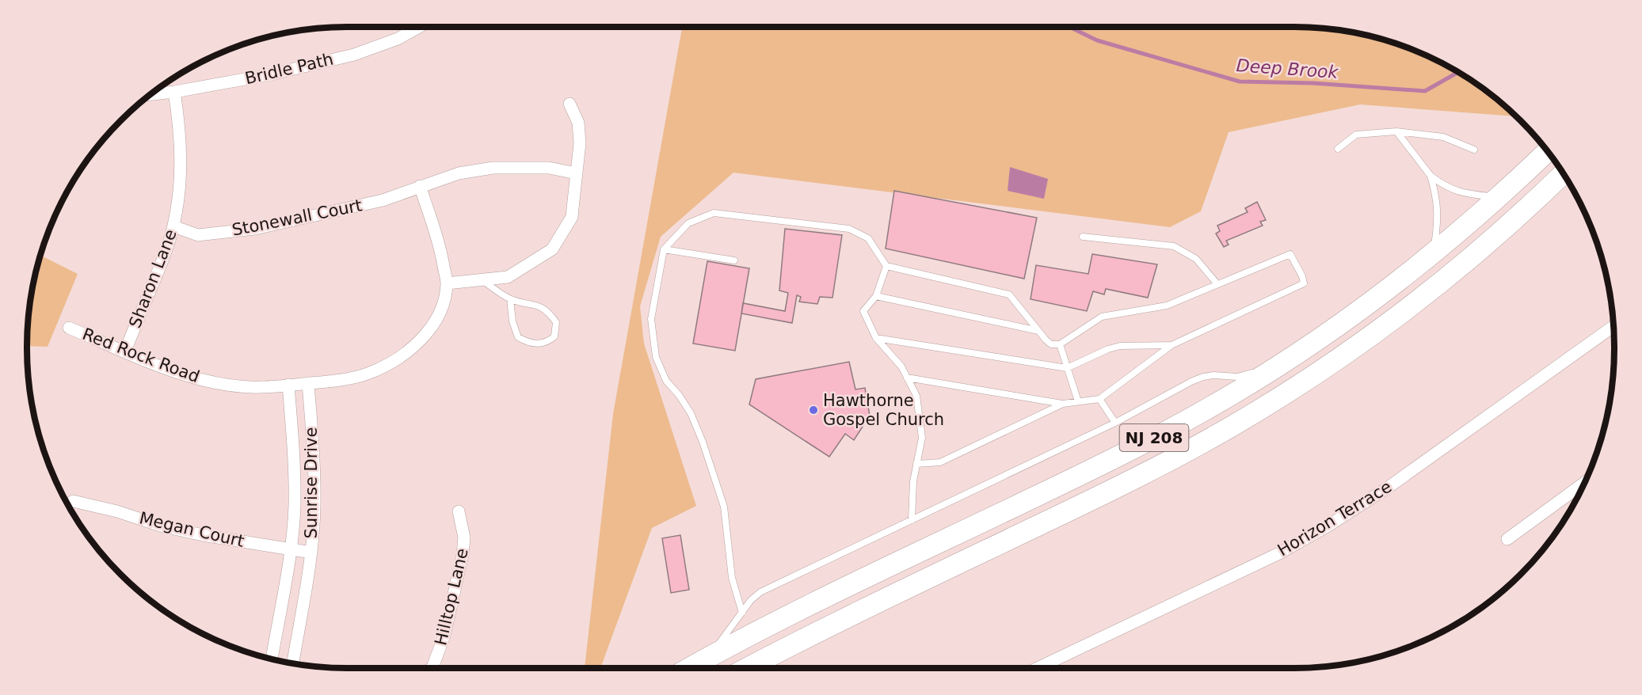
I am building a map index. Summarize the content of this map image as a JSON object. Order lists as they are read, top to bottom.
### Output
{
  "streets": {
    "highway": ["NJ 208"],
    "street": [
      "Bridle Path",
      "Stonewall Court",
      "Sharon Lane",
      "Red Rock Road",
      "Sunrise Drive",
      "Horizon Terrace",
      "Megan Court",
      "Hilltop Lane"
    ]
  },
  "crossings": [
    ["Bridle Path", "Sharon Lane"],
    ["Stonewall Court", "Sharon Lane"],
    ["Stonewall Court", "Red Rock Road"],
    ["Sharon Lane", "Red Rock Road"],
    ["Red Rock Road", "Sunrise Drive"],
    ["Sunrise Drive", "Megan Court"]
  ],
  "water": ["Deep Brook"],
  "places": ["Hawthorne Gospel Church"]
}
